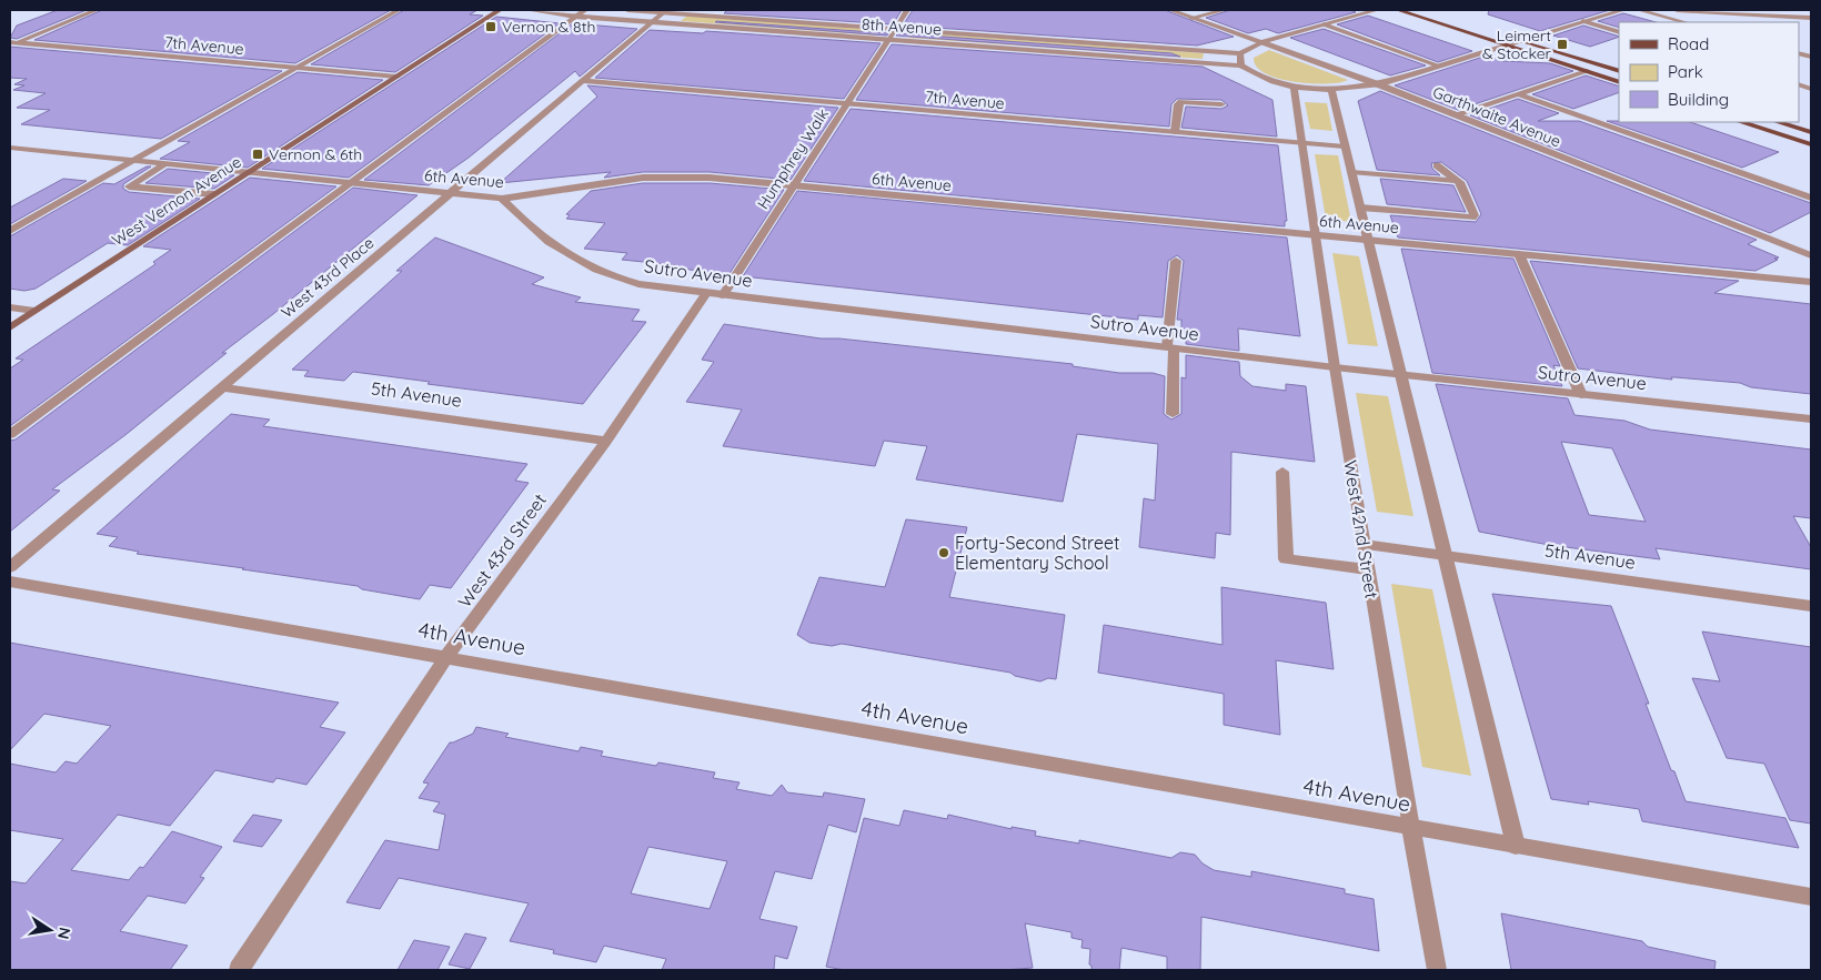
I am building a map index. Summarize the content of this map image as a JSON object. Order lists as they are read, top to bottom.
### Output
{
  "streets": {
    "main road": ["West Vernon Avenue"],
    "street": [
      "8th Avenue",
      "7th Avenue",
      "Garthwaite Avenue",
      "Humphrey Walk",
      "6th Avenue",
      "Sutro Avenue",
      "West 43rd Place",
      "5th Avenue",
      "West 42nd Street",
      "West 43rd Street",
      "4th Avenue"
    ]
  },
  "crossings": [
    ["8th Avenue", "Humphrey Walk"],
    ["8th Avenue", "West 43rd Place"],
    ["7th Avenue", "Humphrey Walk"],
    ["7th Avenue", "West Vernon Avenue"],
    ["7th Avenue", "West 43rd Place"],
    ["7th Avenue", "West 42nd Street"],
    ["Humphrey Walk", "6th Avenue"],
    ["Humphrey Walk", "Sutro Avenue"],
    ["6th Avenue", "West Vernon Avenue"],
    ["6th Avenue", "Sutro Avenue"],
    ["6th Avenue", "West 43rd Place"],
    ["6th Avenue", "West 42nd Street"],
    ["Sutro Avenue", "West 42nd Street"],
    ["Sutro Avenue", "West 43rd Street"],
    ["West 43rd Place", "5th Avenue"],
    ["5th Avenue", "West 42nd Street"],
    ["5th Avenue", "West 43rd Street"],
    ["West 42nd Street", "4th Avenue"],
    ["West 43rd Street", "4th Avenue"]
  ],
  "places": {
    "transit": ["Vernon & 8th", "Leimert & Stocker", "Vernon & 6th"],
    "other": ["Forty-Second Street Elementary School"]
  },
  "legend": ["Road", "Park", "Building"],
  "north": "right"
}
